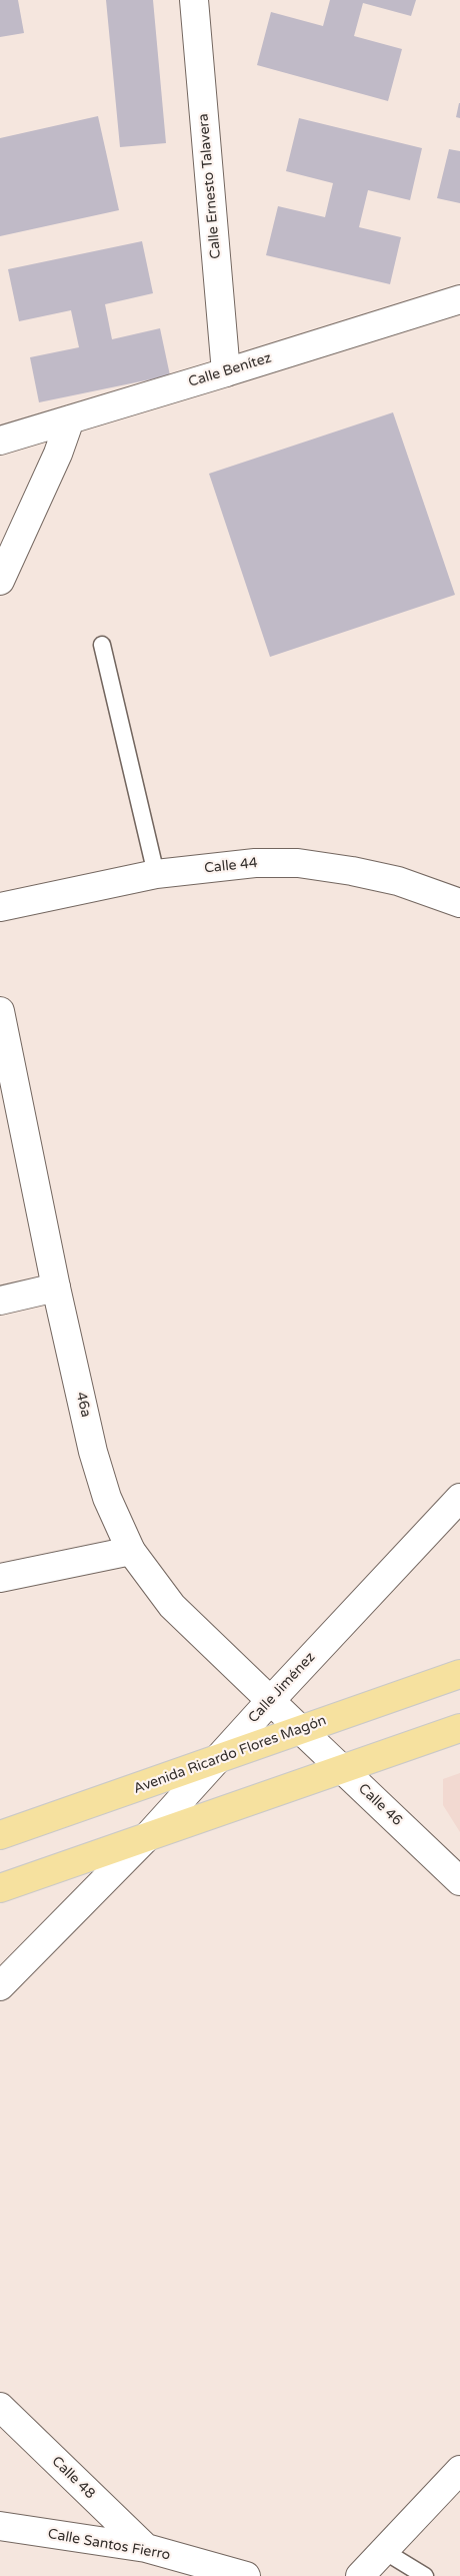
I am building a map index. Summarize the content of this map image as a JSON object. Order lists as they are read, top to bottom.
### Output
{
  "streets": {
    "main road": ["Avenida Ricardo Flores Magón"],
    "street": [
      "Calle Ernesto Talavera",
      "Calle Benítez",
      "Calle 44",
      "46a",
      "Calle Jiménez",
      "Calle 46",
      "Calle 48",
      "Calle Santos Fierro"
    ]
  },
  "crossings": [
    ["Calle Ernesto Talavera", "Calle Benítez"],
    ["46a", "Calle Jiménez"],
    ["46a", "Avenida Ricardo Flores Magón"],
    ["46a", "Calle 46"],
    ["Calle Jiménez", "Avenida Ricardo Flores Magón"],
    ["Avenida Ricardo Flores Magón", "Calle 46"],
    ["Calle 48", "Calle Santos Fierro"]
  ]
}
